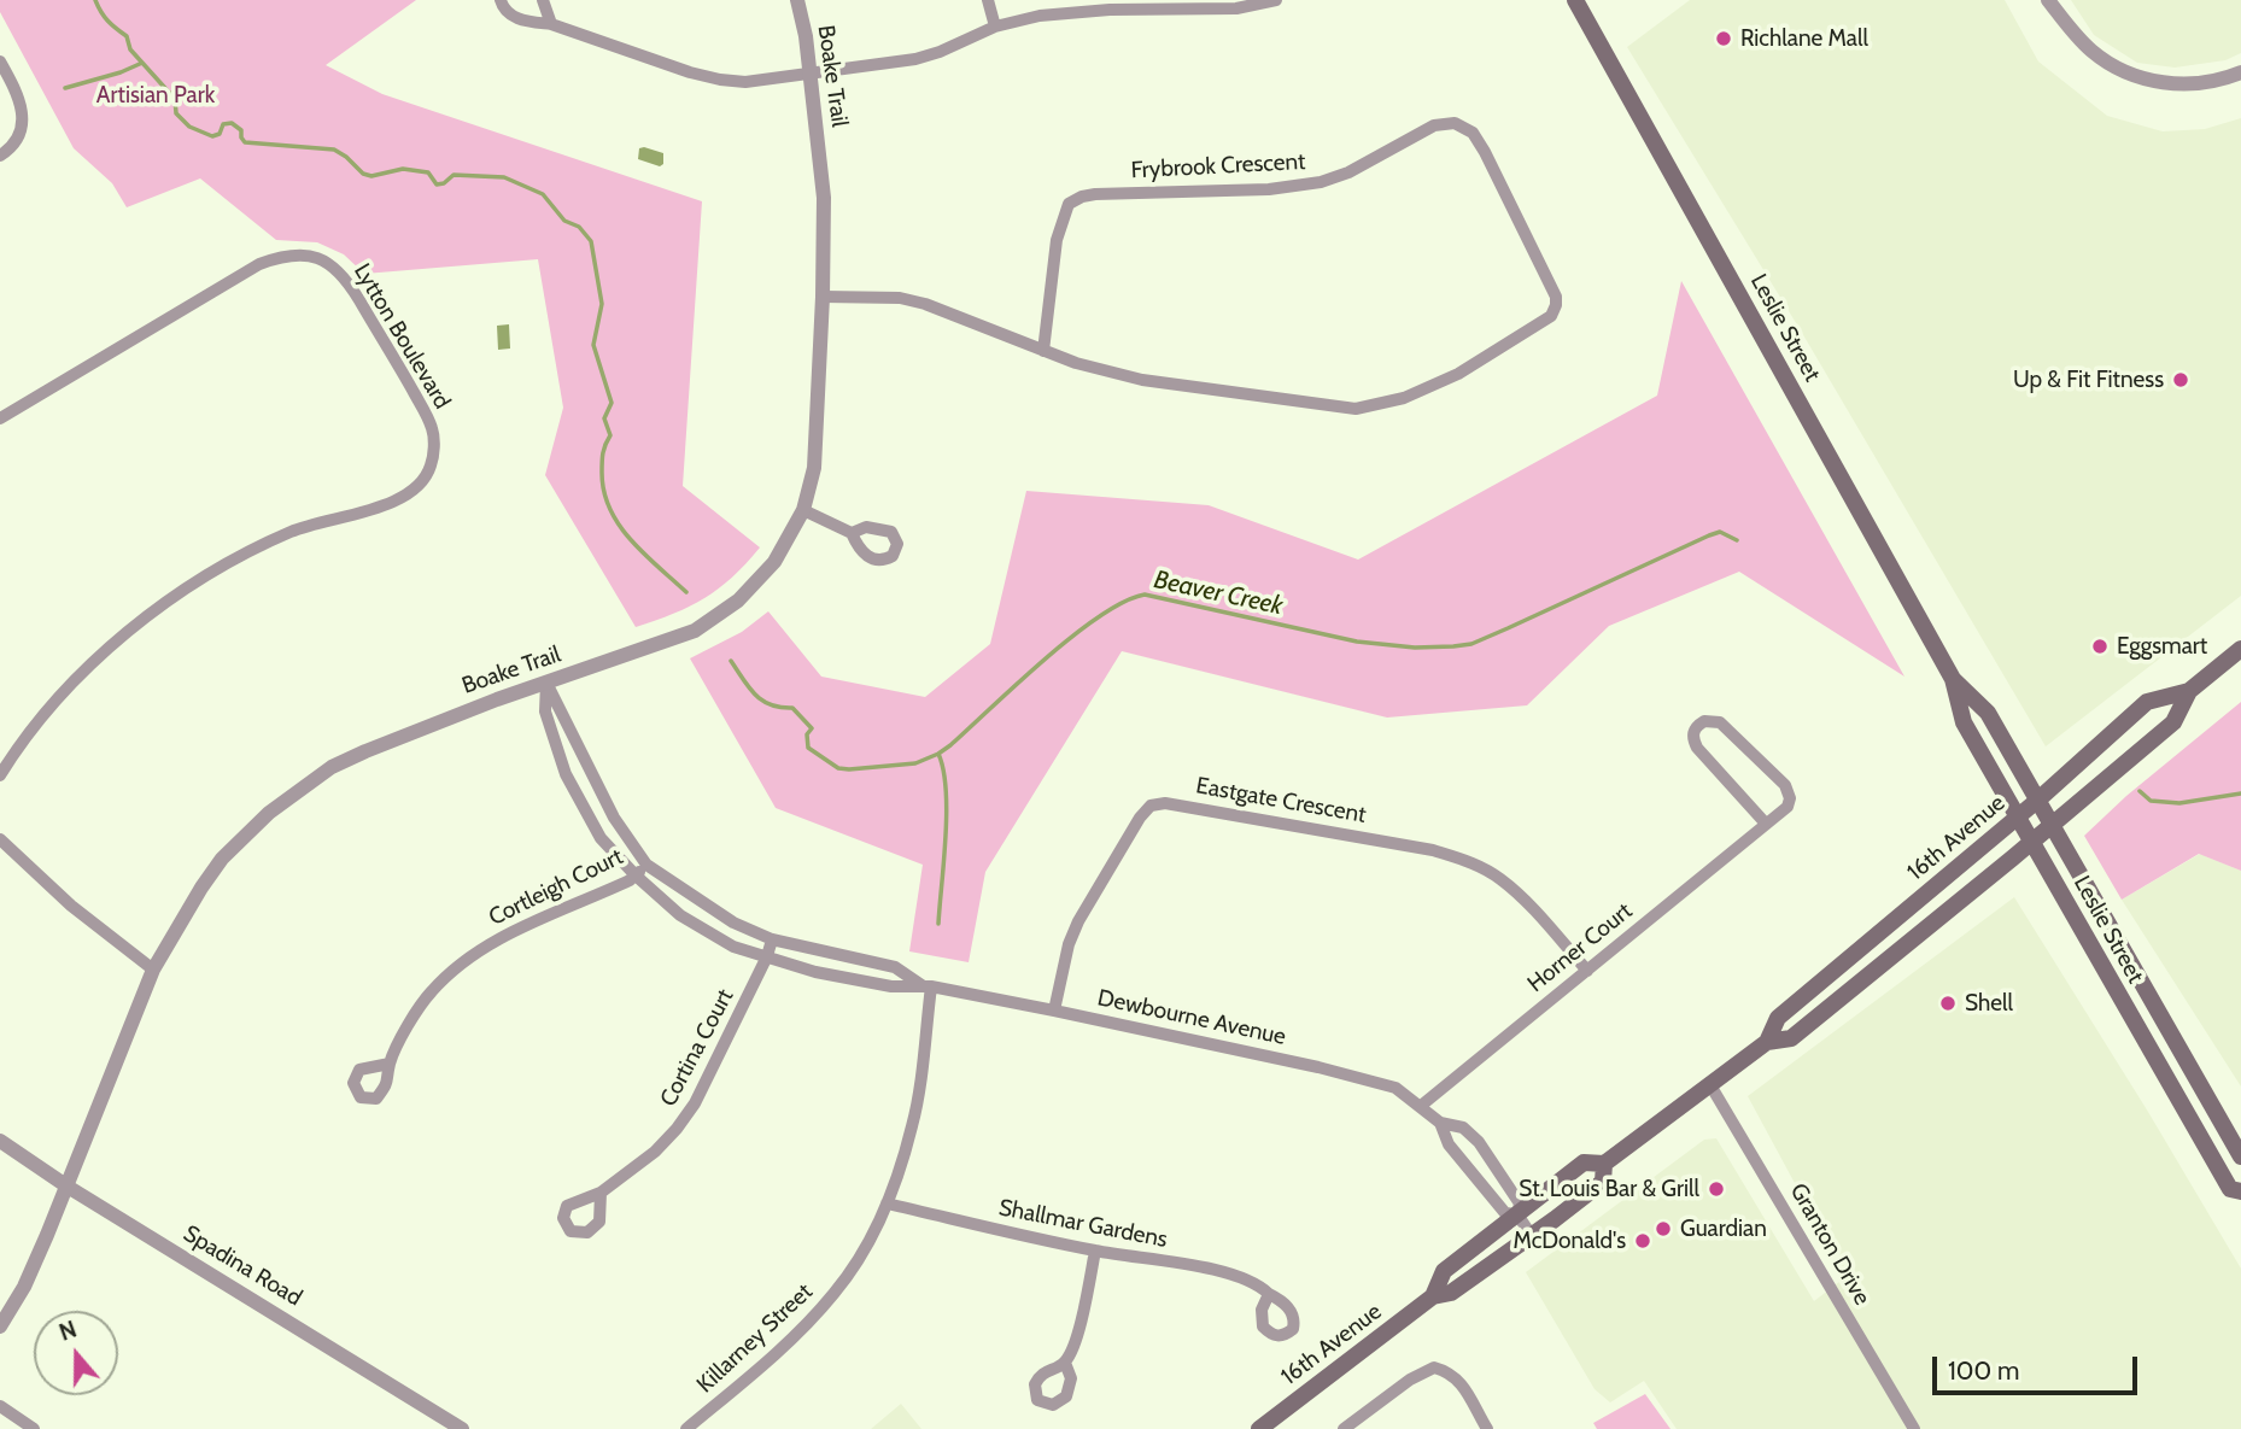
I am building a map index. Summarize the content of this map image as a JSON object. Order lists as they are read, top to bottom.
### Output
{
  "streets": {
    "main road": ["Leslie Street", "16th Avenue"],
    "street": [
      "Boake Trail",
      "Frybrook Crescent",
      "Lytton Boulevard",
      "Eastgate Crescent",
      "Cortleigh Court",
      "Horner Court",
      "Dewbourne Avenue",
      "Cortina Court",
      "Shallmar Gardens",
      "Granton Drive",
      "Spadina Road",
      "Killarney Street"
    ]
  },
  "crossings": [
    ["Boake Trail", "Frybrook Crescent"],
    ["Boake Trail", "Dewbourne Avenue"],
    ["Boake Trail", "Spadina Road"],
    ["Leslie Street", "16th Avenue"],
    ["Eastgate Crescent", "Horner Court"],
    ["Eastgate Crescent", "Dewbourne Avenue"],
    ["16th Avenue", "Dewbourne Avenue"],
    ["16th Avenue", "Granton Drive"],
    ["Cortleigh Court", "Dewbourne Avenue"],
    ["Horner Court", "Dewbourne Avenue"],
    ["Dewbourne Avenue", "Cortina Court"],
    ["Dewbourne Avenue", "Killarney Street"],
    ["Shallmar Gardens", "Killarney Street"]
  ],
  "water": ["Beaver Creek"],
  "parks": ["Artisian Park"],
  "places": [
    "Richlane Mall",
    "Up & Fit Fitness",
    "Eggsmart",
    "Shell",
    "St. Louis Bar & Grill",
    "Guardian",
    "McDonald's"
  ],
  "scale_bar": "100 m",
  "north": "top"
}
